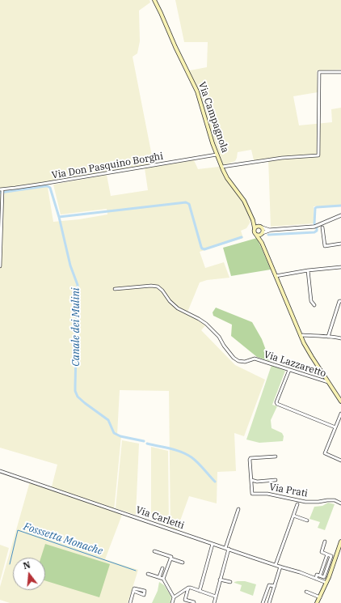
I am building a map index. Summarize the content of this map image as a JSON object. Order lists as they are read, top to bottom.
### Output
{
  "streets": {
    "main road": ["Via Campagnola"],
    "street": [
      "Via Don Pasquino Borghi",
      "Via Lazzaretto",
      "Via Prati",
      "Via Carletti"
    ]
  },
  "crossings": [
    ["Via Campagnola", "Via Don Pasquino Borghi"],
    ["Via Campagnola", "Via Lazzaretto"]
  ],
  "water": ["Canale dei Mulini", "Fosssetta Monache"],
  "north": "top"
}
